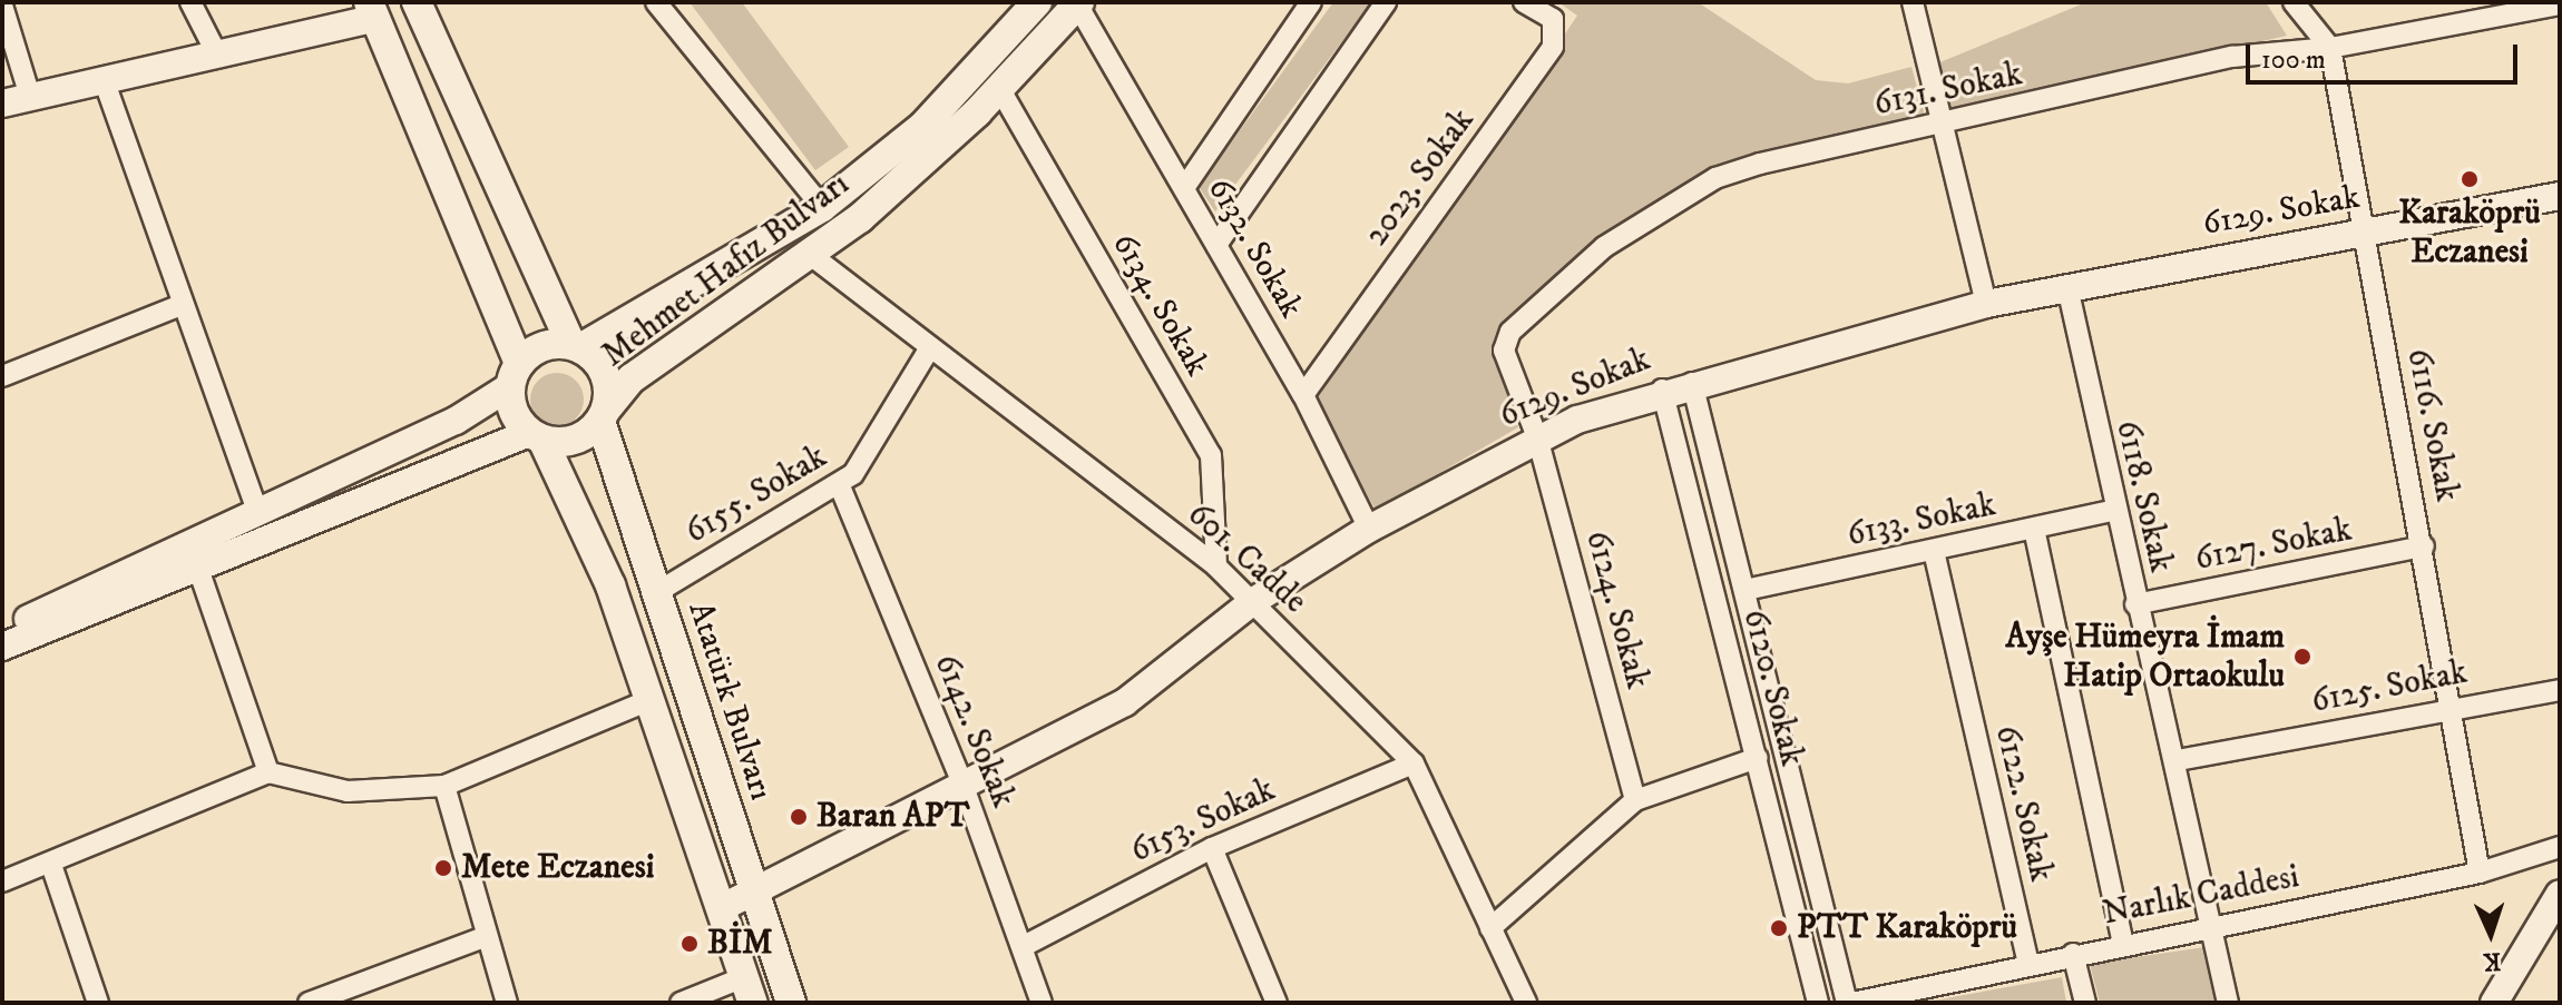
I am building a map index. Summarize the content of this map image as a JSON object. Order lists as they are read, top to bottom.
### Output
{
  "streets": {
    "main road": ["Mehmet Hafız Bulvarı", "Atatürk Bulvarı"],
    "street": [
      "6131. Sokak",
      "2023. Sokak",
      "6129. Sokak",
      "6132. Sokak",
      "6134. Sokak",
      "6116. Sokak",
      "6155. Sokak",
      "6118. Sokak",
      "6133. Sokak",
      "6127. Sokak",
      "601. Cadde",
      "6124. Sokak",
      "6120. Sokak",
      "6125. Sokak",
      "6142. Sokak",
      "6122. Sokak",
      "6153. Sokak",
      "Narlık Caddesi"
    ]
  },
  "crossings": [
    ["6131. Sokak", "6129. Sokak"],
    ["6131. Sokak", "6116. Sokak"],
    ["6131. Sokak", "6124. Sokak"],
    ["2023. Sokak", "6132. Sokak"],
    ["6129. Sokak", "6132. Sokak"],
    ["6129. Sokak", "6116. Sokak"],
    ["6129. Sokak", "6118. Sokak"],
    ["6129. Sokak", "601. Cadde"],
    ["6129. Sokak", "6124. Sokak"],
    ["6129. Sokak", "6120. Sokak"],
    ["6129. Sokak", "Atatürk Bulvarı"],
    ["6129. Sokak", "6142. Sokak"],
    ["6132. Sokak", "Mehmet Hafız Bulvarı"],
    ["Mehmet Hafız Bulvarı", "6134. Sokak"],
    ["Mehmet Hafız Bulvarı", "601. Cadde"],
    ["Mehmet Hafız Bulvarı", "Atatürk Bulvarı"],
    ["6134. Sokak", "601. Cadde"],
    ["6116. Sokak", "6127. Sokak"],
    ["6116. Sokak", "6125. Sokak"],
    ["6116. Sokak", "Narlık Caddesi"],
    ["6155. Sokak", "601. Cadde"],
    ["6155. Sokak", "Atatürk Bulvarı"],
    ["6155. Sokak", "6142. Sokak"],
    ["6118. Sokak", "6133. Sokak"],
    ["6118. Sokak", "6127. Sokak"],
    ["6118. Sokak", "6125. Sokak"],
    ["6118. Sokak", "Narlık Caddesi"],
    ["6133. Sokak", "6122. Sokak"],
    ["601. Cadde", "6153. Sokak"],
    ["6142. Sokak", "6153. Sokak"],
    ["6122. Sokak", "Narlık Caddesi"]
  ],
  "places": [
    "Karaköprü Eczanesi",
    "Ayşe Hümeyra İmam Hatip Ortaokulu",
    "Baran APT",
    "Mete Eczanesi",
    "PTT Karaköprü",
    "BİM"
  ],
  "scale_bar": "100 m",
  "north": "bottom"
}
